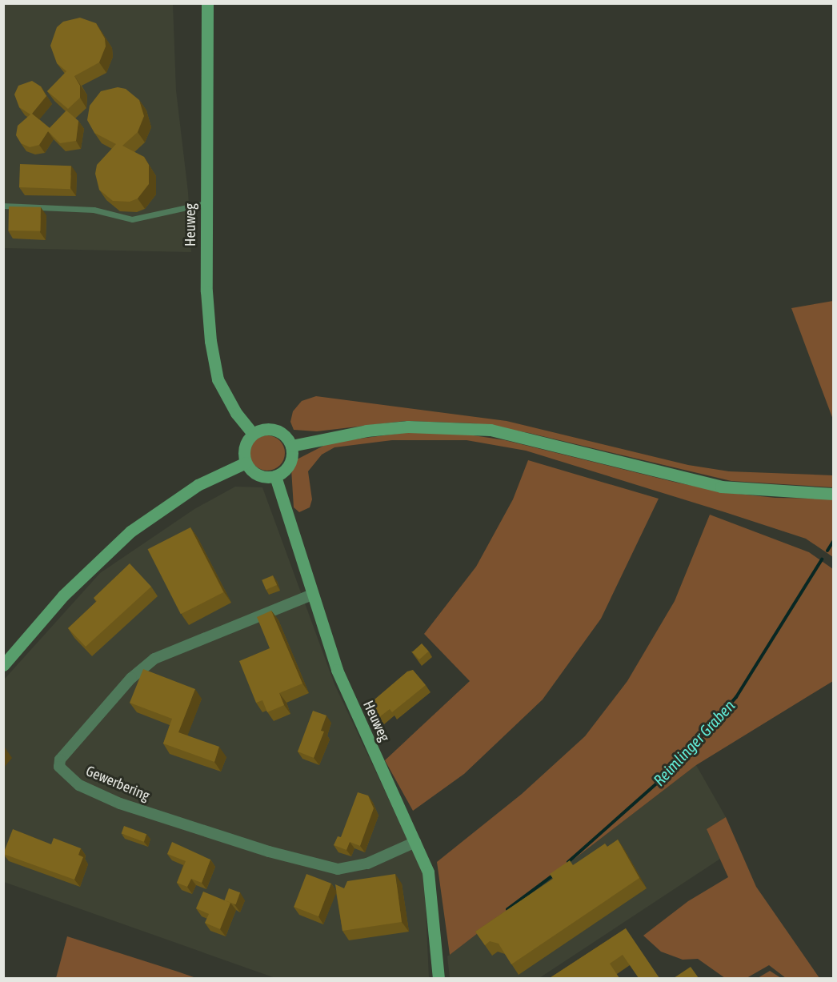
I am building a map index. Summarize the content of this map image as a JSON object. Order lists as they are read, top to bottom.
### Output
{
  "streets": {
    "main road": ["Heuweg"],
    "street": ["Gewerbering"]
  },
  "crossings": [
    ["Heuweg", "Gewerbering"]
  ],
  "water": ["Reimlinger Graben"]
}
